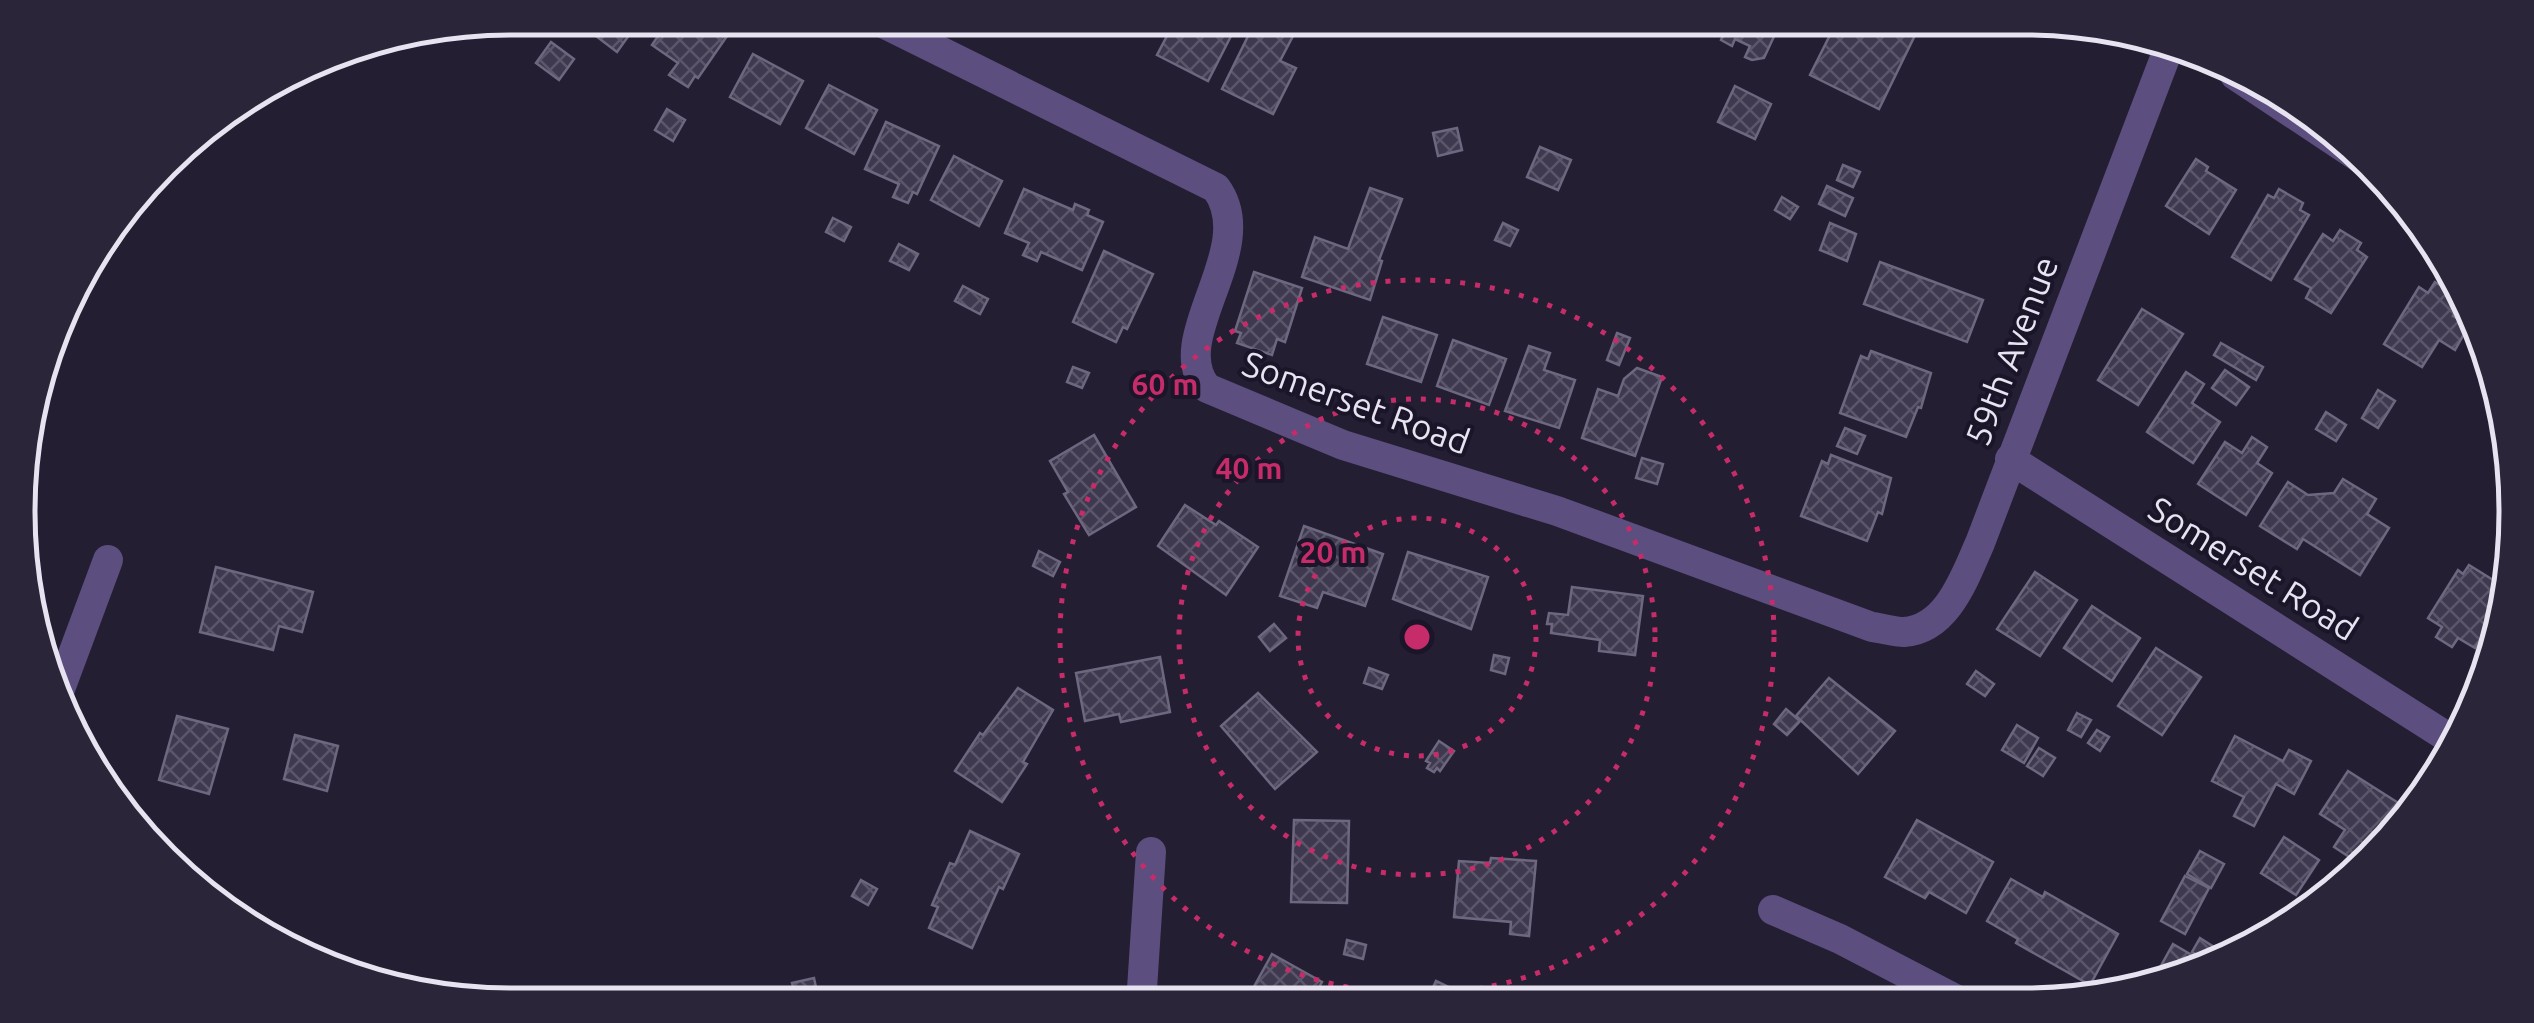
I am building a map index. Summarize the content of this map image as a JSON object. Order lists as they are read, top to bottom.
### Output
{
  "streets": {
    "street": ["59th Avenue", "Somerset Road"]
  },
  "crossings": [
    ["59th Avenue", "Somerset Road"]
  ],
  "rings": ["60 m", "40 m", "20 m"]
}
